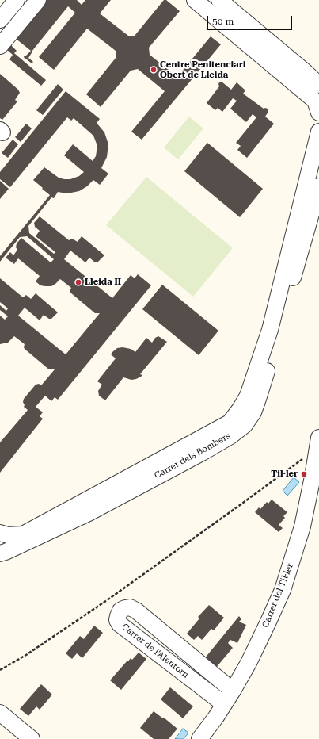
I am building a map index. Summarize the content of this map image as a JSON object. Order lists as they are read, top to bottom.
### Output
{
  "streets": {
    "street": ["Carrer dels Bombers", "Carrer del Til·ler", "Carrer de l'Alentorn"]
  },
  "crossings": [
    ["Carrer del Til·ler", "Carrer de l'Alentorn"]
  ],
  "places": ["Centre Penitenciari Obert de Lleida", "Lleida II", "Til·ler"],
  "scale_bar": "50 m"
}
